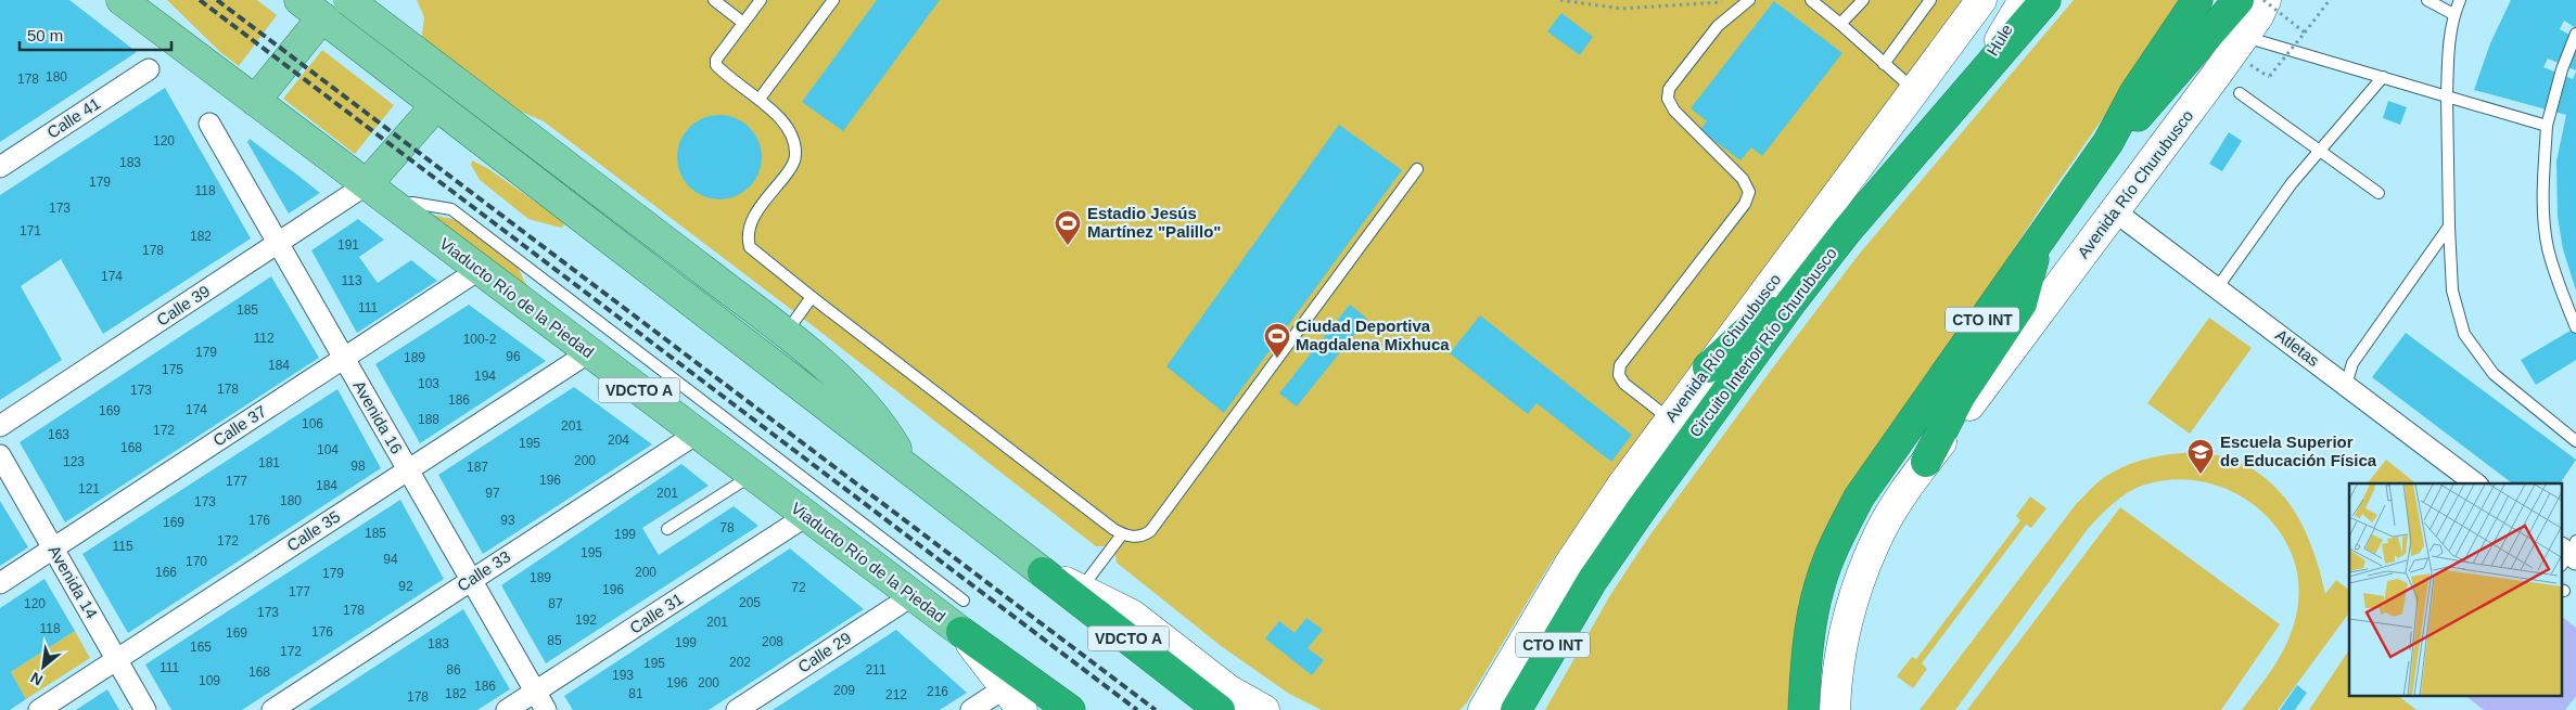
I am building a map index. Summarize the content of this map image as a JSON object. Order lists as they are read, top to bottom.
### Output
{
  "streets": {
    "highway": [
      "Viaducto Río de la Piedad",
      "CTO INT",
      "Circuito Interior Río Churubusco",
      "VDCTO A"
    ],
    "main road": ["Hule", "Avenida Río Churubusco"],
    "street": [
      "Calle 41",
      "Calle 39",
      "Atletas",
      "Avenida 16",
      "Calle 37",
      "Calle 35",
      "Calle 33",
      "Avenida 14",
      "Calle 31",
      "Calle 29"
    ]
  },
  "crossings": [
    ["Hule", "Circuito Interior Río Churubusco"],
    ["Avenida Río Churubusco", "Atletas"],
    ["Viaducto Río de la Piedad", "Calle 39"],
    ["Viaducto Río de la Piedad", "Calle 37"],
    ["Viaducto Río de la Piedad", "Calle 35"],
    ["Viaducto Río de la Piedad", "Calle 33"],
    ["Viaducto Río de la Piedad", "Calle 31"],
    ["Viaducto Río de la Piedad", "Calle 29"],
    ["Calle 39", "Avenida 16"],
    ["Avenida 16", "Calle 37"],
    ["Avenida 16", "Calle 35"],
    ["Avenida 16", "Calle 33"],
    ["Avenida 16", "Calle 31"],
    ["Calle 37", "Avenida 14"],
    ["Calle 35", "Avenida 14"]
  ],
  "places": {
    "sports": ["Estadio Jesús Martínez \"Palillo\"", "Ciudad Deportiva Magdalena Mixhuca"],
    "school or university": ["Escuela Superior de Educación Física"]
  },
  "house_numbers": [
    "180",
    "178",
    "120",
    "183",
    "179",
    "118",
    "173",
    "171",
    "182",
    "191",
    "178",
    "174",
    "113",
    "111",
    "185",
    "112",
    "100-2",
    "179",
    "96",
    "189",
    "184",
    "175",
    "194",
    "103",
    "178",
    "173",
    "186",
    "174",
    "169",
    "188",
    "106",
    "201",
    "172",
    "163",
    "204",
    "195",
    "168",
    "104",
    "200",
    "123",
    "181",
    "98",
    "187",
    "196",
    "177",
    "184",
    "121",
    "97",
    "201",
    "180",
    "173",
    "176",
    "93",
    "169",
    "78",
    "185",
    "199",
    "172",
    "115",
    "195",
    "94",
    "170",
    "166",
    "200",
    "179",
    "189",
    "92",
    "72",
    "196",
    "177",
    "205",
    "120",
    "87",
    "178",
    "173",
    "192",
    "201",
    "118",
    "176",
    "169",
    "85",
    "208",
    "199",
    "183",
    "165",
    "172",
    "202",
    "195",
    "111",
    "86",
    "211",
    "168",
    "193",
    "109",
    "196",
    "200",
    "186",
    "209",
    "216",
    "182",
    "81",
    "212",
    "178"
  ],
  "scale_bar": "50 m",
  "north": "bottom left"
}
